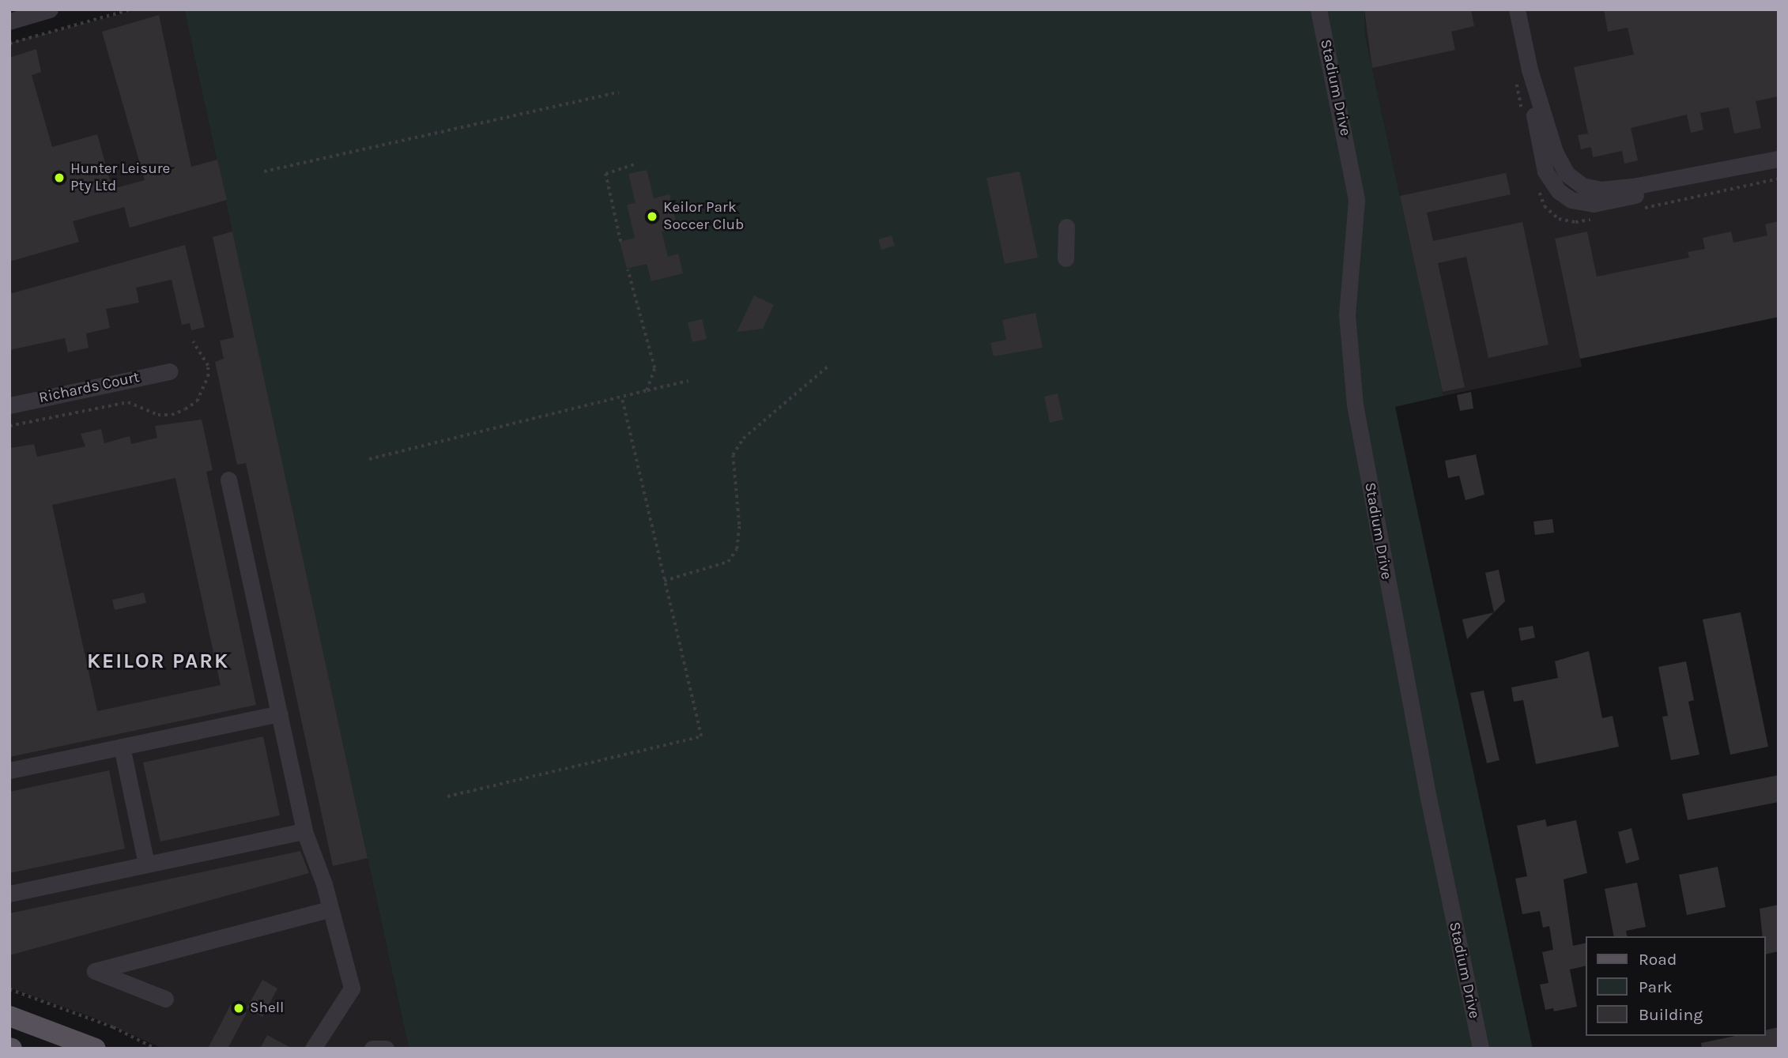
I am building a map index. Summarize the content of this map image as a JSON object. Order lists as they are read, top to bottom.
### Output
{
  "streets": {
    "street": ["Stadium Drive", "Richards Court"]
  },
  "districts": ["KEILOR PARK"],
  "places": ["Hunter Leisure Pty Ltd", "Keilor Park Soccer Club", "Shell"],
  "legend": ["Road", "Park", "Building"]
}
